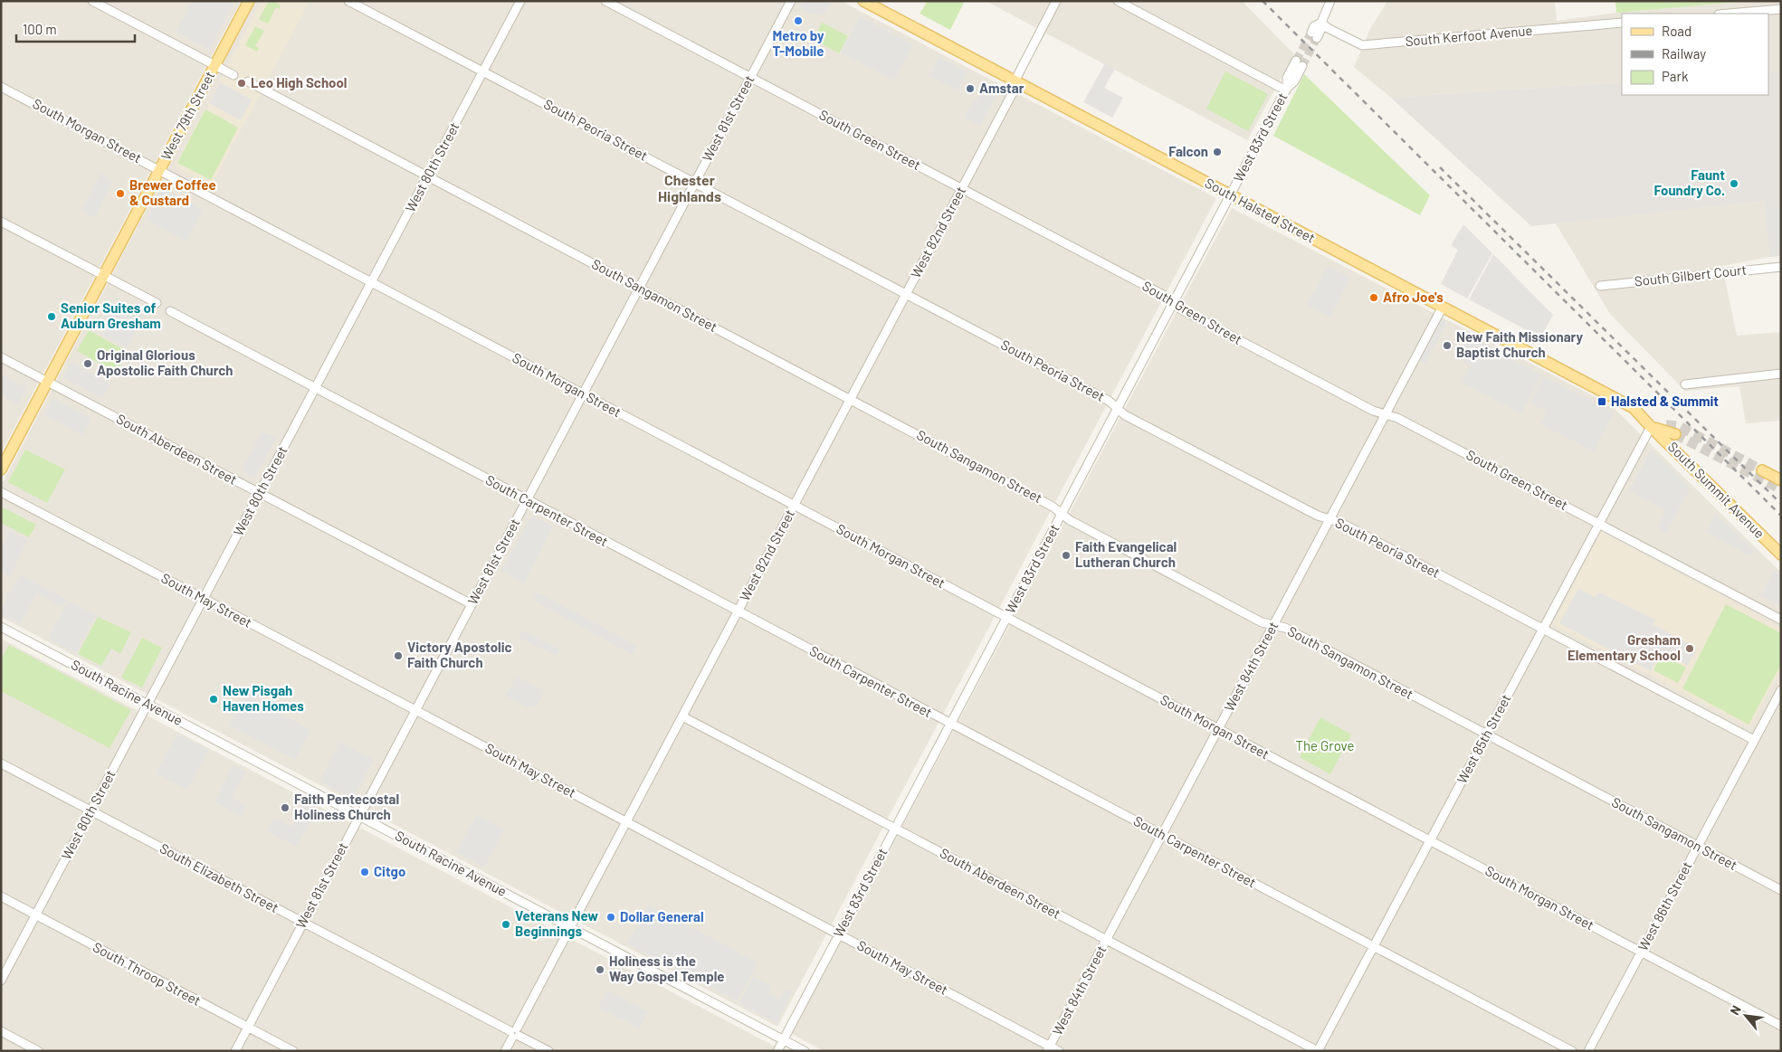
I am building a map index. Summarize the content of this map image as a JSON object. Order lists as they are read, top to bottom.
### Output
{
  "streets": {
    "main road": ["West 79th Street", "South Halsted Street", "South Summit Avenue"],
    "street": [
      "South Kerfoot Avenue",
      "West 81st Street",
      "South Peoria Street",
      "South Morgan Street",
      "West 83rd Street",
      "South Green Street",
      "West 80th Street",
      "West 82nd Street",
      "South Gilbert Court",
      "South Sangamon Street",
      "South Aberdeen Street",
      "South Carpenter Street",
      "South May Street",
      "West 84th Street",
      "South Racine Avenue",
      "West 85th Street",
      "South Elizabeth Street",
      "West 86th Street",
      "South Throop Street"
    ]
  },
  "crossings": [
    ["West 79th Street", "South Morgan Street"],
    ["West 79th Street", "South Aberdeen Street"],
    ["West 81st Street", "South Peoria Street"],
    ["West 81st Street", "South Morgan Street"],
    ["West 81st Street", "South Green Street"],
    ["West 81st Street", "South Sangamon Street"],
    ["West 81st Street", "South Aberdeen Street"],
    ["West 81st Street", "South Carpenter Street"],
    ["West 81st Street", "South May Street"],
    ["West 81st Street", "South Racine Avenue"],
    ["West 81st Street", "South Elizabeth Street"],
    ["West 81st Street", "South Throop Street"],
    ["South Peoria Street", "West 83rd Street"],
    ["South Peoria Street", "West 80th Street"],
    ["South Peoria Street", "West 82nd Street"],
    ["South Peoria Street", "West 84th Street"],
    ["South Peoria Street", "West 85th Street"],
    ["South Peoria Street", "West 86th Street"],
    ["South Morgan Street", "West 83rd Street"],
    ["South Morgan Street", "West 80th Street"],
    ["South Morgan Street", "West 82nd Street"],
    ["South Morgan Street", "West 84th Street"],
    ["South Morgan Street", "West 85th Street"],
    ["South Morgan Street", "West 86th Street"],
    ["West 83rd Street", "South Green Street"],
    ["West 83rd Street", "South Halsted Street"],
    ["West 83rd Street", "South Sangamon Street"],
    ["West 83rd Street", "South Aberdeen Street"],
    ["West 83rd Street", "South Carpenter Street"],
    ["West 83rd Street", "South May Street"],
    ["West 83rd Street", "South Racine Avenue"],
    ["South Green Street", "West 82nd Street"],
    ["South Green Street", "West 84th Street"],
    ["South Green Street", "West 85th Street"],
    ["West 80th Street", "South Sangamon Street"],
    ["West 80th Street", "South Aberdeen Street"],
    ["West 80th Street", "South Carpenter Street"],
    ["West 80th Street", "South May Street"],
    ["West 80th Street", "South Racine Avenue"],
    ["West 80th Street", "South Elizabeth Street"],
    ["West 80th Street", "South Throop Street"],
    ["South Halsted Street", "West 82nd Street"],
    ["South Halsted Street", "South Summit Avenue"],
    ["South Halsted Street", "West 84th Street"],
    ["South Halsted Street", "West 85th Street"],
    ["West 82nd Street", "South Sangamon Street"],
    ["West 82nd Street", "South Aberdeen Street"],
    ["West 82nd Street", "South Carpenter Street"],
    ["West 82nd Street", "South May Street"],
    ["West 82nd Street", "South Racine Avenue"],
    ["West 82nd Street", "South Elizabeth Street"],
    ["South Sangamon Street", "West 84th Street"],
    ["South Sangamon Street", "West 85th Street"],
    ["South Sangamon Street", "West 86th Street"],
    ["South Aberdeen Street", "West 84th Street"],
    ["South Aberdeen Street", "West 85th Street"],
    ["South Summit Avenue", "West 85th Street"],
    ["South Carpenter Street", "West 84th Street"],
    ["South Carpenter Street", "West 85th Street"],
    ["South May Street", "West 84th Street"]
  ],
  "districts": ["Chester Highlands"],
  "parks": ["The Grove"],
  "places": {
    "other": [
      "Metro by T-Mobile",
      "Leo High School",
      "Amstar",
      "Falcon",
      "Faunt Foundry Co.",
      "Brewer Coffee & Custard",
      "Afro Joe's",
      "Senior Suites of Auburn Gresham",
      "New Faith Missionary Baptist Church",
      "Original Glorious Apostolic Faith Church",
      "Faith Evangelical Lutheran Church",
      "Gresham Elementary School",
      "Victory Apostolic Faith Church",
      "New Pisgah Haven Homes",
      "Faith Pentecostal Holiness Church",
      "Citgo",
      "Dollar General",
      "Veterans New Beginnings",
      "Holiness is the Way Gospel Temple"
    ],
    "transit": ["Halsted & Summit"]
  },
  "legend": ["Road", "Railway", "Park"],
  "scale_bar": "100 m",
  "north": "top left"
}
